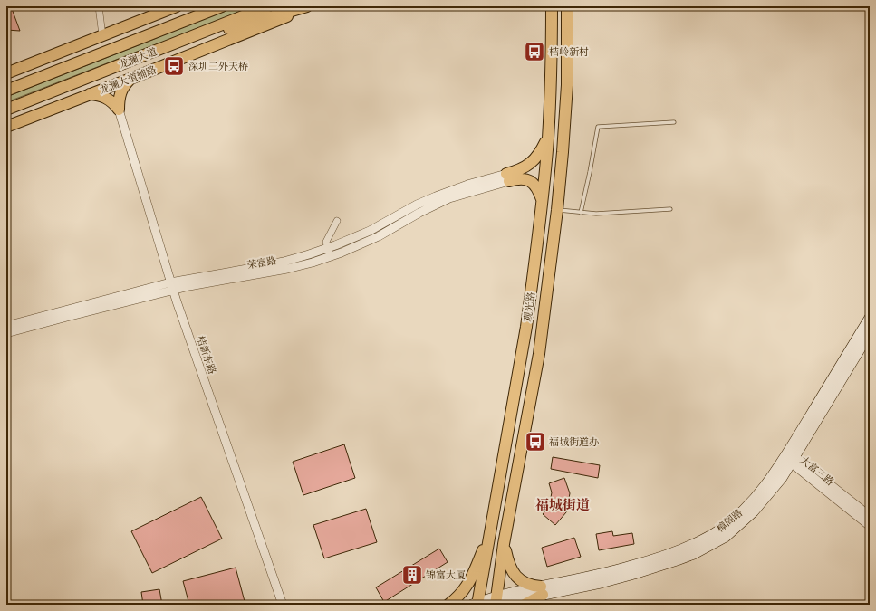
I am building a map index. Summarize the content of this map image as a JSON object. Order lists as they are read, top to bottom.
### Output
{
  "streets": {
    "main road": [
      "龙澜大道",
      "龙澜大道辅路",
      "观光路",
      "樟阁路"
    ],
    "street": ["荣富路", "桔新东路", "大富三路"]
  },
  "crossings": [
    ["荣富路", "桔新东路"],
    ["观光路", "樟阁路"],
    ["大富三路", "樟阁路"]
  ],
  "districts": ["福城街道"],
  "places": {
    "bus stop": ["桔岭新村", "深圳二外天桥", "福城街道办"],
    "building": ["锦富大厦"]
  }
}
